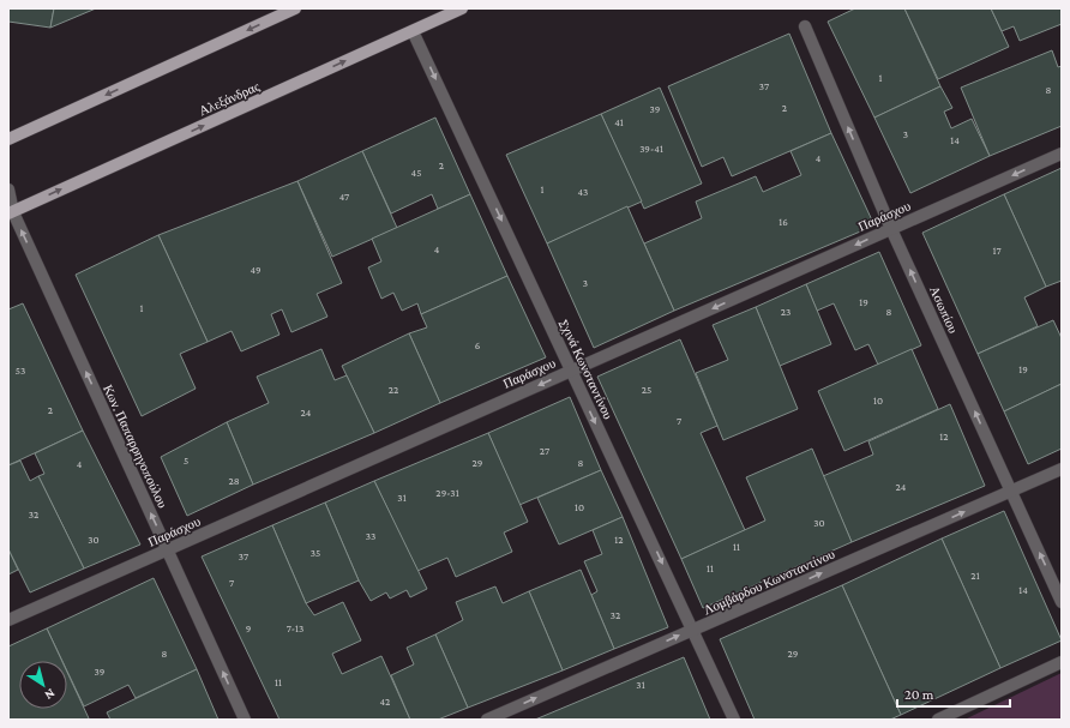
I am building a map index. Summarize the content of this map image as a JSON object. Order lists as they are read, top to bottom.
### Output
{
  "streets": {
    "main road": ["Αλεξάνδρας"],
    "street": [
      "Παράσχου",
      "Ασωπίου",
      "Σχινά Κωνσταντίνου",
      "Κων. Παπαρρηγοπούλου",
      "Λομβάρδου Κωνσταντίνου"
    ]
  },
  "crossings": [
    ["Αλεξάνδρας", "Σχινά Κωνσταντίνου"],
    ["Αλεξάνδρας", "Κων. Παπαρρηγοπούλου"],
    ["Παράσχου", "Ασωπίου"],
    ["Παράσχου", "Σχινά Κωνσταντίνου"],
    ["Παράσχου", "Κων. Παπαρρηγοπούλου"],
    ["Ασωπίου", "Λομβάρδου Κωνσταντίνου"],
    ["Σχινά Κωνσταντίνου", "Λομβάρδου Κωνσταντίνου"]
  ],
  "one_way": [
    "Παράσχου",
    "Ασωπίου",
    "Σχινά Κωνσταντίνου",
    "Κων. Παπαρρηγοπούλου",
    "Λομβάρδου Κωνσταντίνου"
  ],
  "house_numbers": [
    "1",
    "37",
    "8",
    "2",
    "39",
    "41",
    "3",
    "14",
    "39-41",
    "4",
    "2",
    "45",
    "1",
    "43",
    "47",
    "16",
    "4",
    "17",
    "49",
    "3",
    "19",
    "1",
    "23",
    "8",
    "6",
    "19",
    "53",
    "22",
    "25",
    "10",
    "2",
    "24",
    "7",
    "12",
    "27",
    "5",
    "29",
    "8",
    "4",
    "28",
    "24",
    "29-31",
    "31",
    "10",
    "32",
    "30",
    "33",
    "30",
    "12",
    "11",
    "35",
    "37",
    "11",
    "21",
    "7",
    "14",
    "32",
    "9",
    "7-13",
    "8",
    "29",
    "39",
    "11",
    "31",
    "42"
  ],
  "scale_bar": "20 m",
  "north": "bottom right"
}
